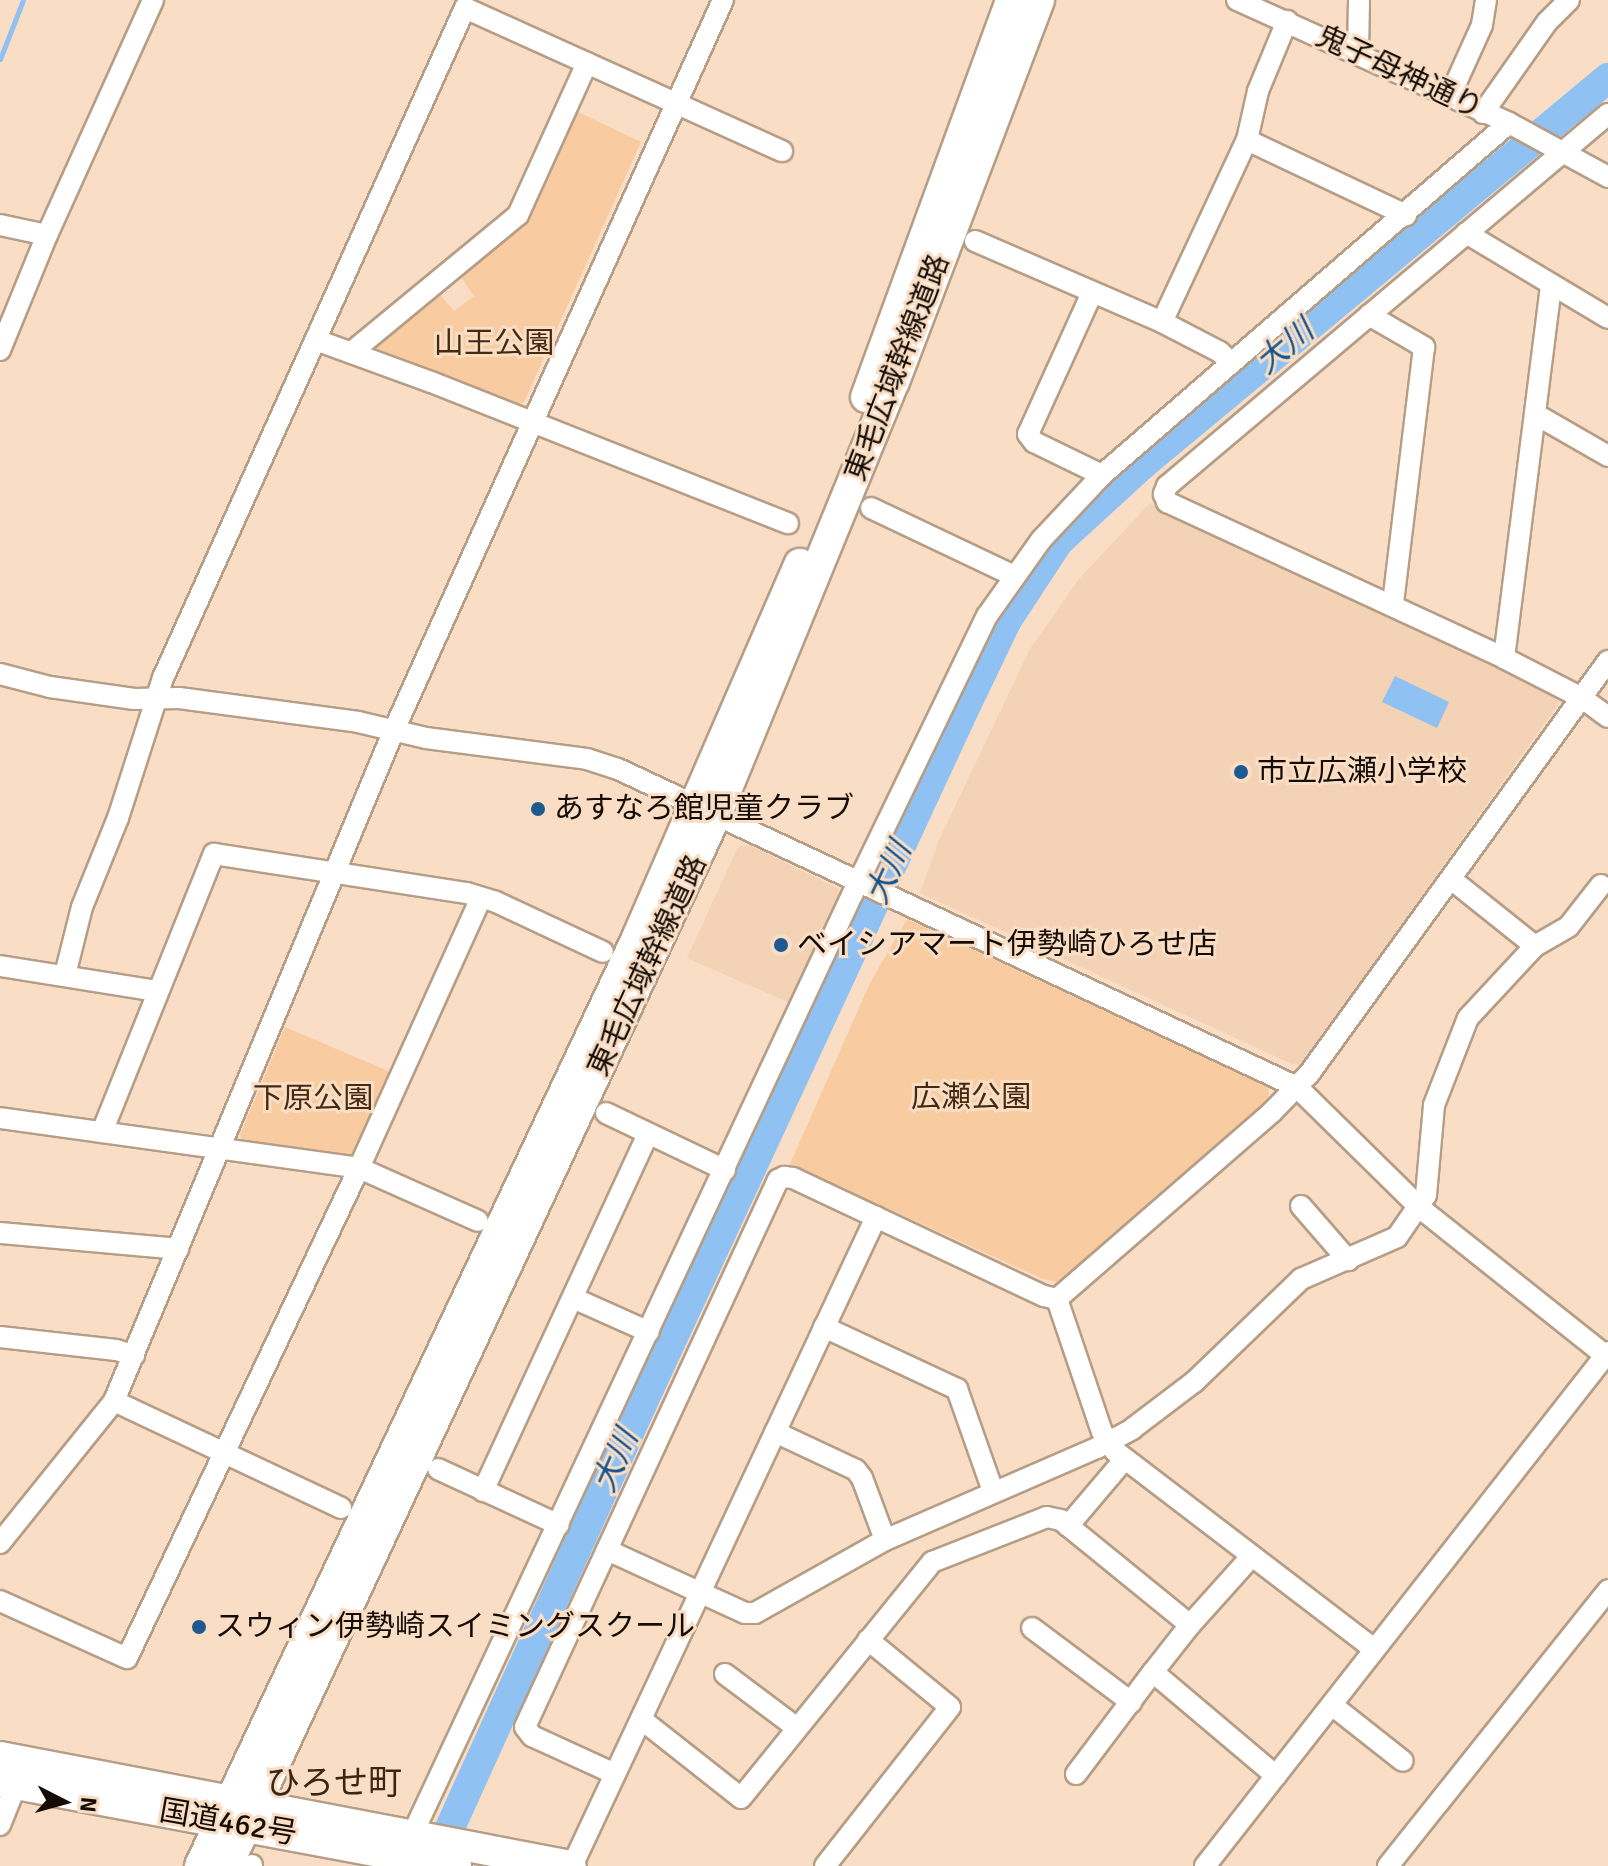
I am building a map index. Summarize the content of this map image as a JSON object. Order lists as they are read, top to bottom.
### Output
{
  "streets": {
    "highway": ["東毛広域幹線道路", "国道462号"],
    "street": ["鬼子母神通り"]
  },
  "crossings": [
    ["東毛広域幹線道路", "国道462号"]
  ],
  "districts": ["ひろせ町"],
  "water": ["大川"],
  "parks": ["山王公園", "広瀬公園", "下原公園"],
  "places": [
    "市立広瀬小学校",
    "あすなろ館児童クラブ",
    "ベイシアマート伊勢崎ひろせ店",
    "スウィン伊勢崎スイミングスクール"
  ],
  "north": "right"
}
